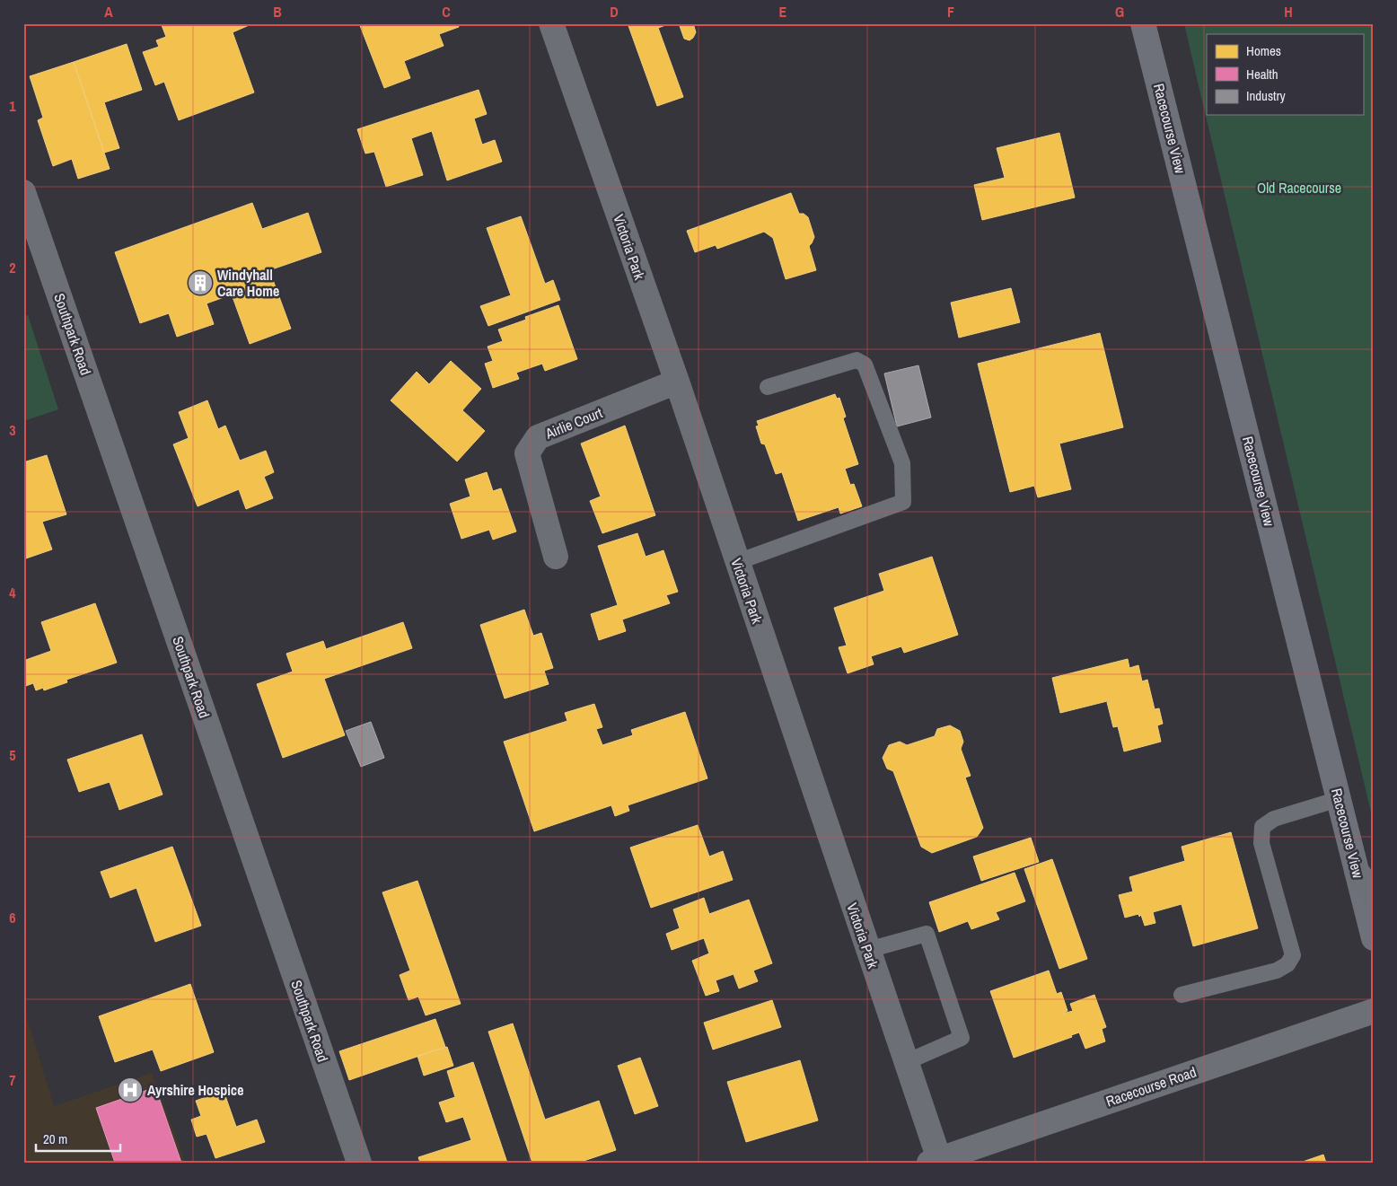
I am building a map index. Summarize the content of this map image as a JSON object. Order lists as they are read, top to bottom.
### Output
{
  "streets": {
    "main road": ["Racecourse Road"],
    "street": [
      "Racecourse View",
      "Victoria Park",
      "Southpark Road",
      "Airlie Court"
    ]
  },
  "crossings": [
    ["Victoria Park", "Airlie Court"],
    ["Victoria Park", "Racecourse Road"]
  ],
  "parks": ["Old Racecourse"],
  "places": {
    "building": ["Windyhall Care Home"],
    "hospital": ["Ayrshire Hospice"]
  },
  "legend": ["Homes", "Health", "Industry"],
  "scale_bar": "20 m",
  "grid": {
    "columns": [
      "A",
      "B",
      "C",
      "D",
      "E",
      "F",
      "G",
      "H"
    ],
    "rows": [
      "1",
      "2",
      "3",
      "4",
      "5",
      "6",
      "7"
    ]
  }
}
